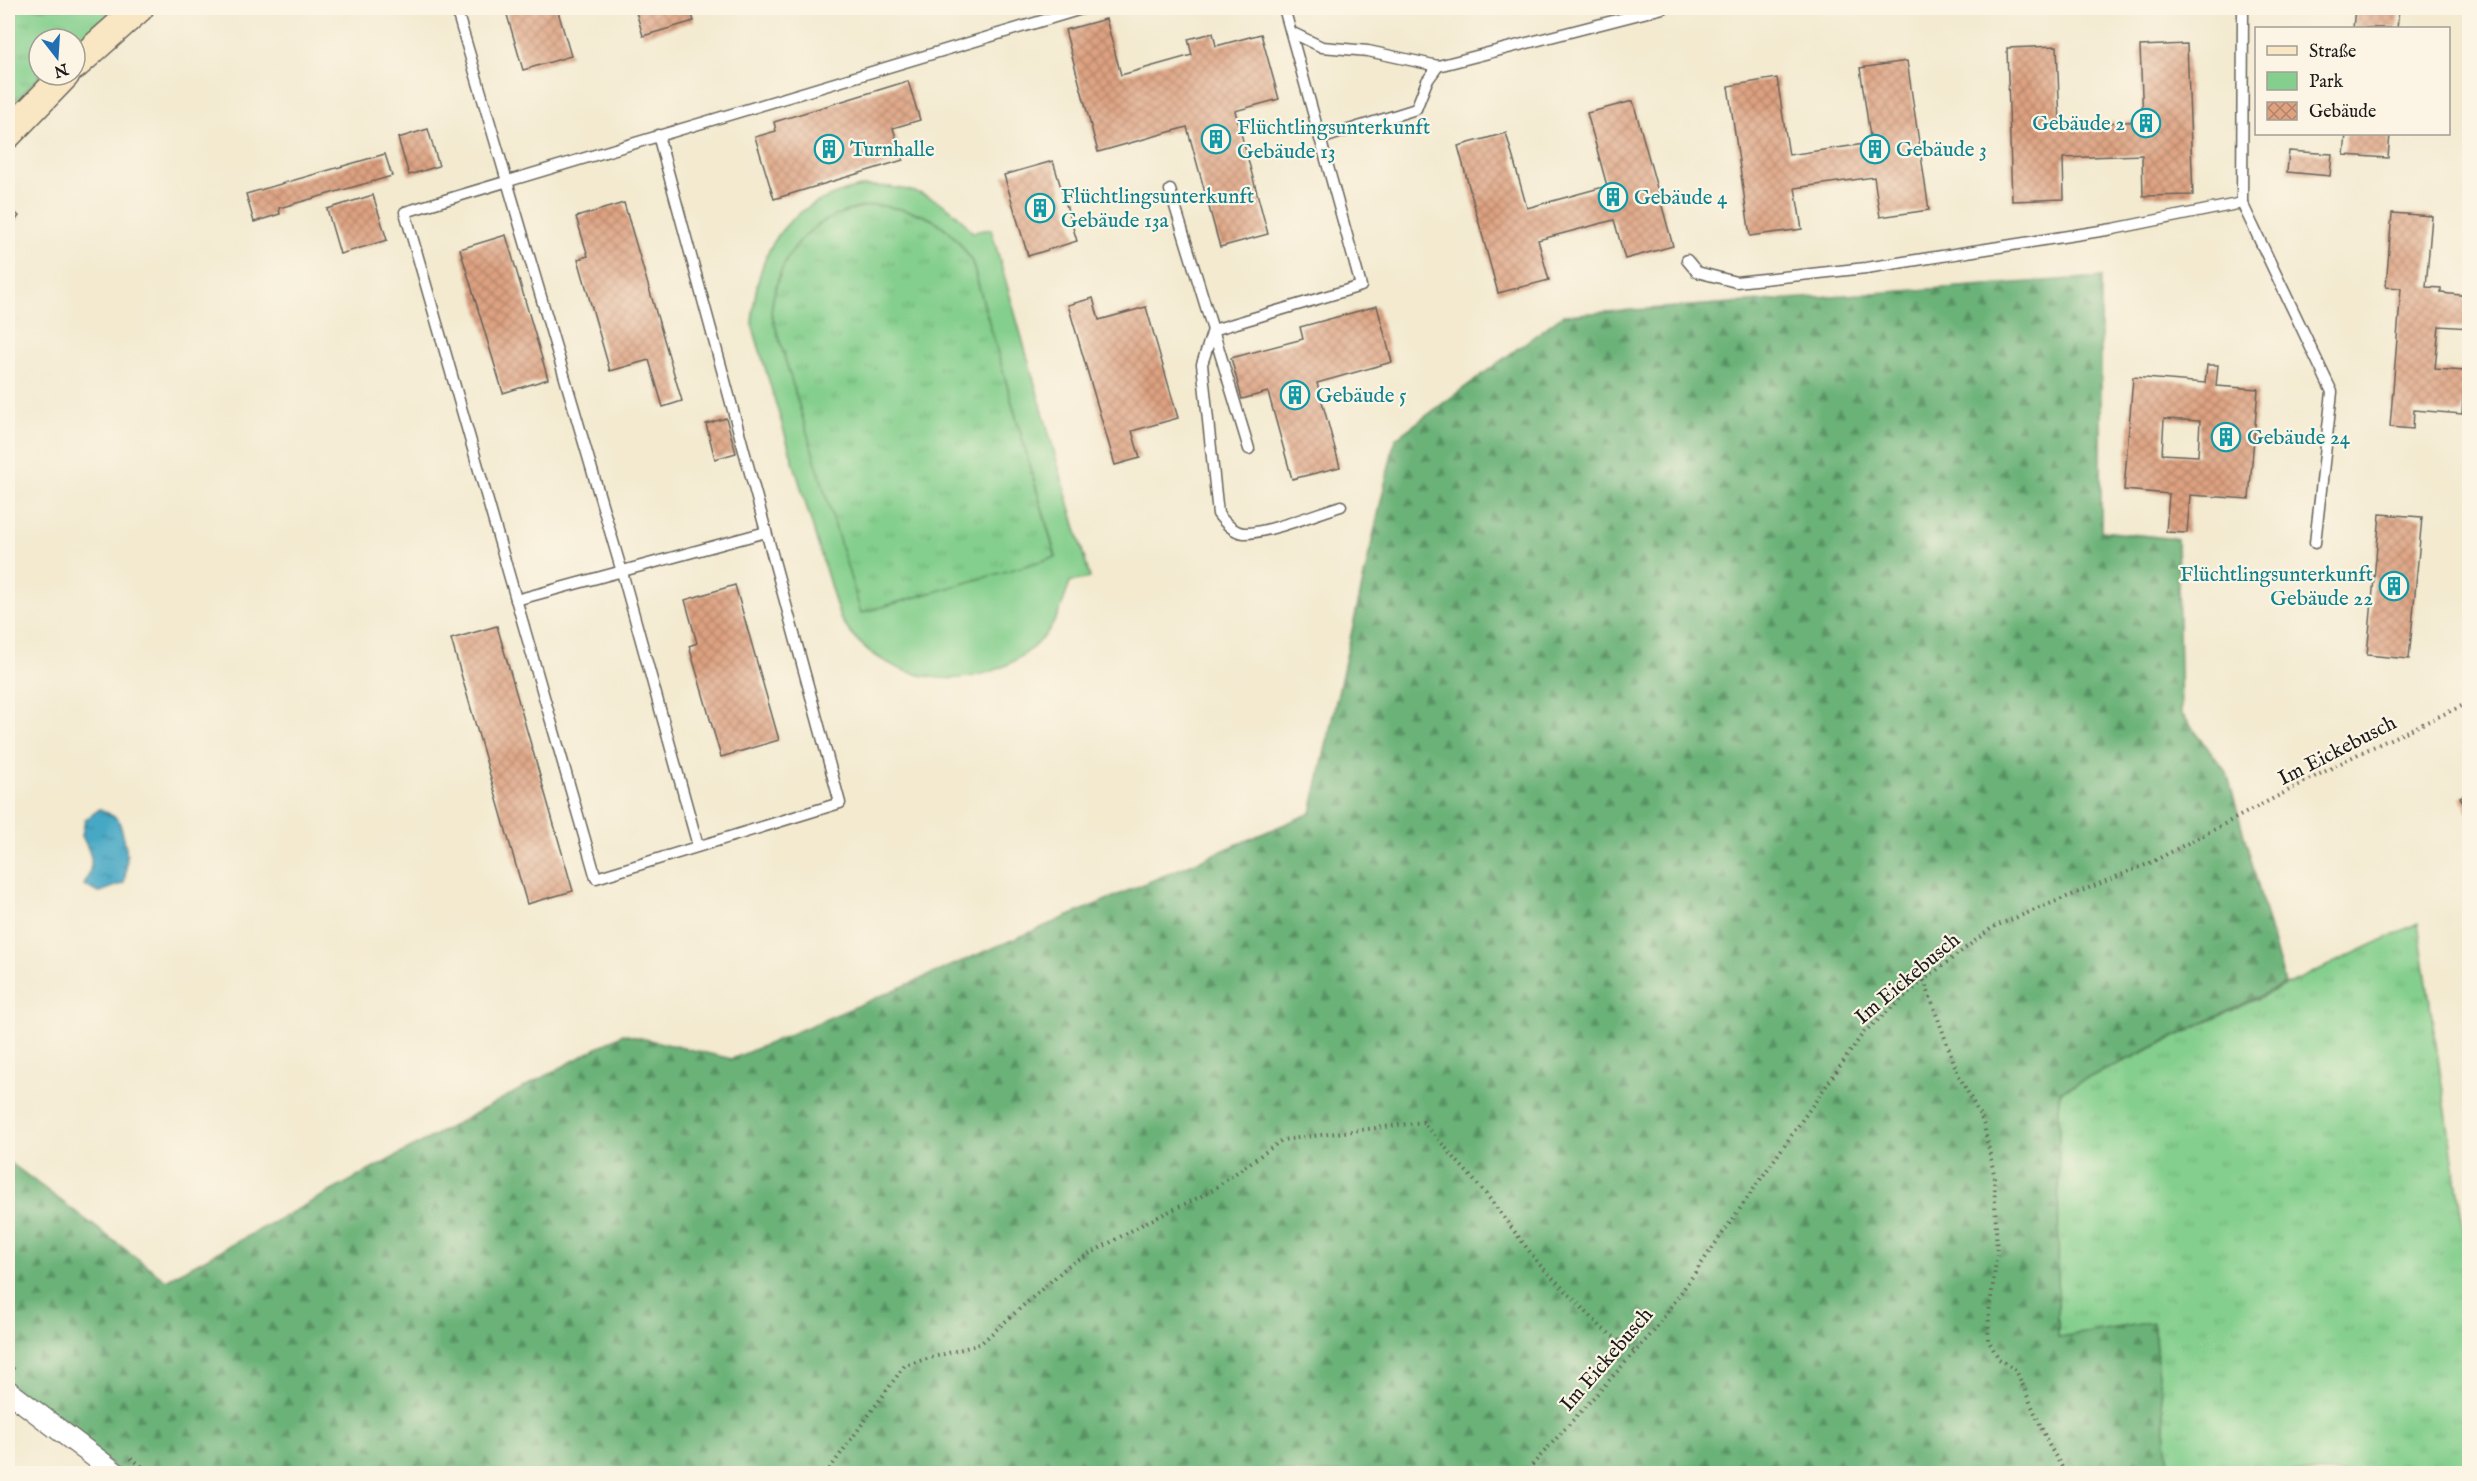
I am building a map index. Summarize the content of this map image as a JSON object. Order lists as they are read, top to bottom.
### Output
{
  "streets": {
    "path": ["Im Eickebusch"]
  },
  "places": {
    "building": [
      "Gebäude 2",
      "Flüchtlingsunterkunft Gebäude 13",
      "Turnhalle",
      "Gebäude 3",
      "Gebäude 4",
      "Flüchtlingsunterkunft Gebäude 13a",
      "Gebäude 5",
      "Gebäude 24",
      "Flüchtlingsunterkunft Gebäude 22"
    ]
  },
  "legend": ["Straße", "Park", "Gebäude"],
  "north": "bottom"
}
